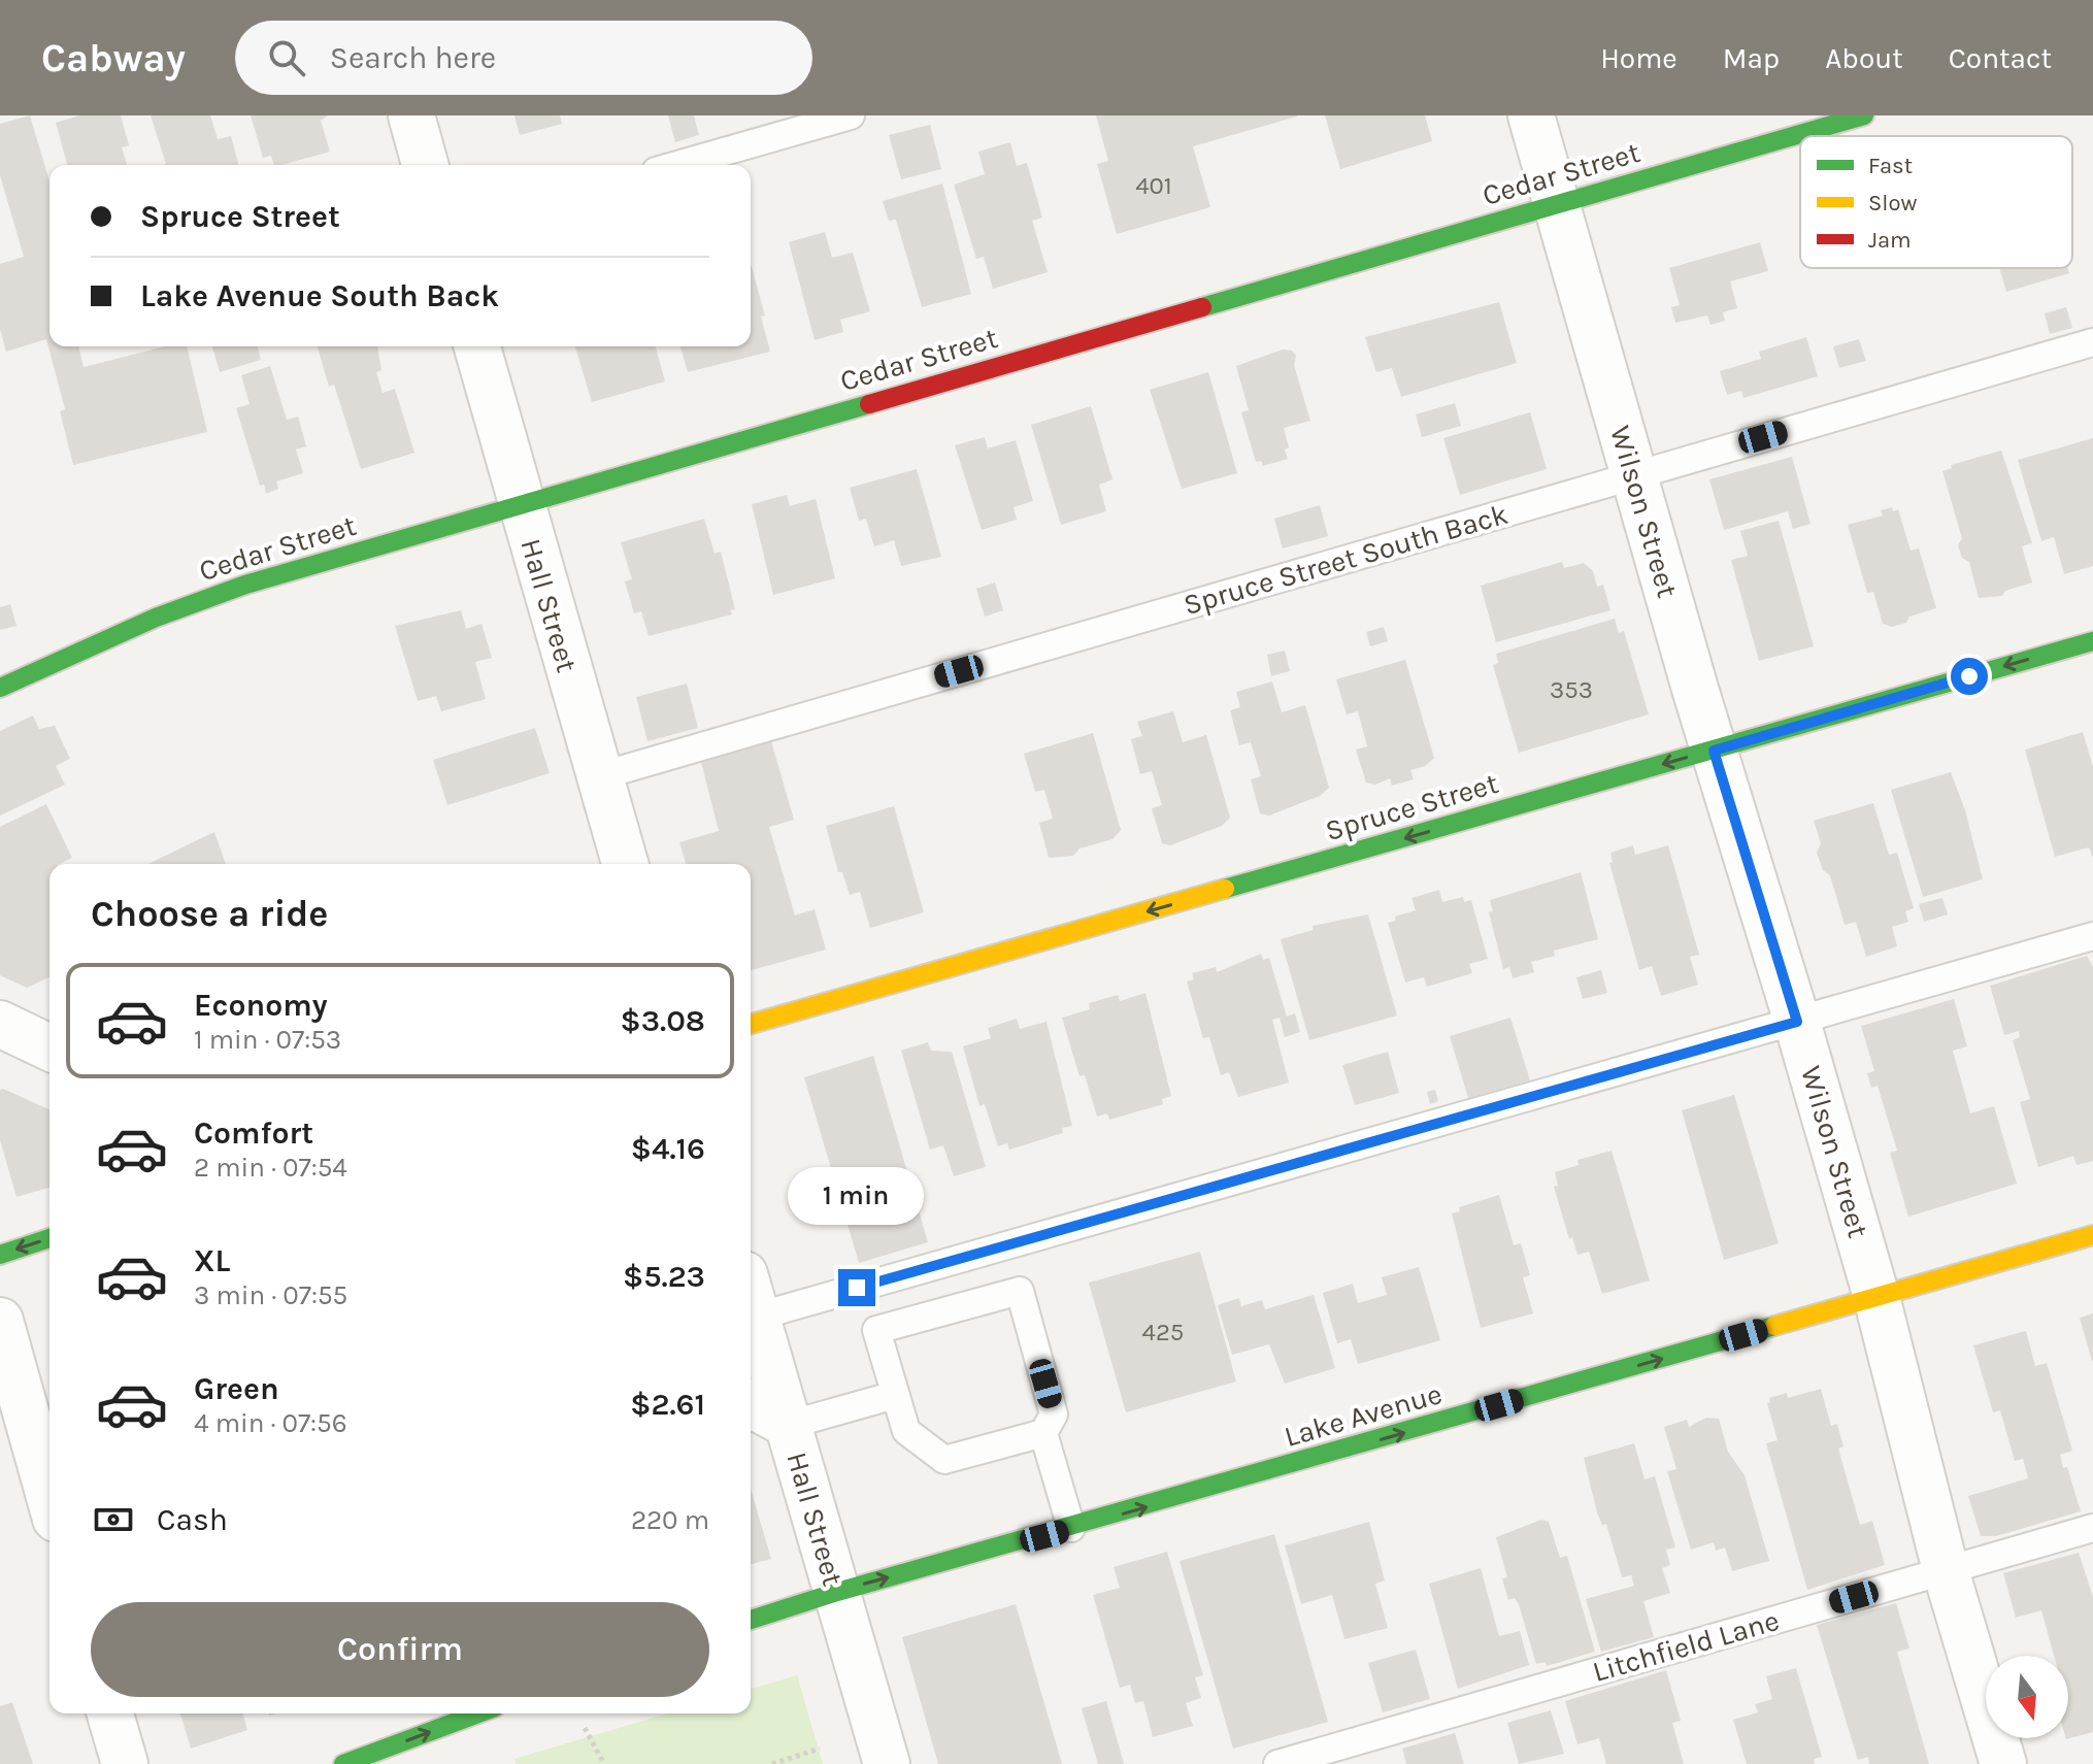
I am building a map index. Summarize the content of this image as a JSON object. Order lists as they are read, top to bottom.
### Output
{
  "streets": {
    "street": [
      "Cedar Street",
      "Wilson Street",
      "Hall Street",
      "Spruce Street",
      "Lake Avenue"
    ],
    "lane": ["Spruce Street South Back", "Litchfield Lane"]
  },
  "crossings": [
    ["Cedar Street", "Wilson Street"],
    ["Cedar Street", "Hall Street"],
    ["Wilson Street", "Spruce Street South Back"],
    ["Wilson Street", "Spruce Street"],
    ["Wilson Street", "Lake Avenue"],
    ["Wilson Street", "Litchfield Lane"],
    ["Spruce Street South Back", "Hall Street"],
    ["Hall Street", "Lake Avenue"]
  ],
  "one_way": ["Spruce Street", "Lake Avenue"],
  "house_numbers": ["401", "353", "425"],
  "legend": ["Fast", "Slow", "Jam"],
  "north": "bottom",
  "page": {
    "header": "Cabway",
    "search": "Search here",
    "nav": [
      "Home",
      "Map",
      "About",
      "Contact"
    ],
    "banner": ["Spruce Street", "Lake Avenue South Back"],
    "heading": "Choose a ride",
    "list": [
      {
        "name": "Economy",
        "note": "1 min · 07:53",
        "value": "$3.08"
      },
      {
        "name": "Comfort",
        "note": "2 min · 07:54",
        "value": "$4.16"
      },
      {
        "name": "XL",
        "note": "3 min · 07:55",
        "value": "$5.23"
      },
      {
        "name": "Green",
        "note": "4 min · 07:56",
        "value": "$2.61"
      }
    ],
    "bubble": "1 min",
    "pay": ["Cash", "220 m"],
    "buttons": "Confirm"
  }
}
